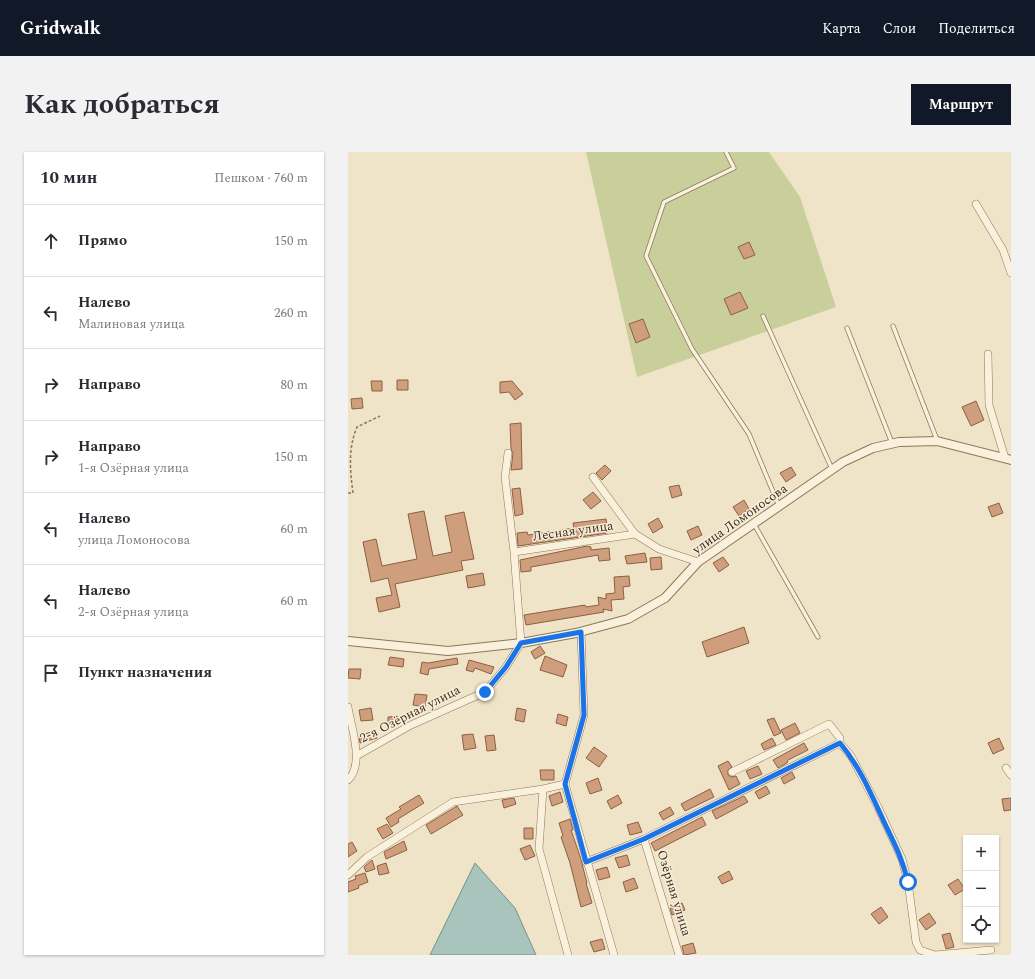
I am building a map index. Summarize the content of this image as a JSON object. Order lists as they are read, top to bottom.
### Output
{
  "streets": {
    "street": [
      "улица Ломоносова",
      "Лесная улица",
      "2-я Озёрная улица",
      "Озёрная улица"
    ]
  },
  "crossings": [
    ["улица Ломоносова", "2-я Озёрная улица"]
  ],
  "page": {
    "header": "Gridwalk",
    "nav": ["Карта", "Слои", "Поделиться"],
    "title": "Как добраться",
    "buttons": "Маршрут",
    "heading": ["10 мин", "Пешком · 760 m"],
    "list": [
      ["Прямо", "150 m"],
      ["Налево", "Малиновая улица", "260 m"],
      ["Направо", "80 m"],
      ["Направо", "1-я Озёрная улица", "150 m"],
      ["Налево", "улица Ломоносова", "60 m"],
      ["Налево", "2-я Озёрная улица", "60 m"],
      "Пункт назначения"
    ],
    "map_buttons": ["+", "−"]
  }
}
